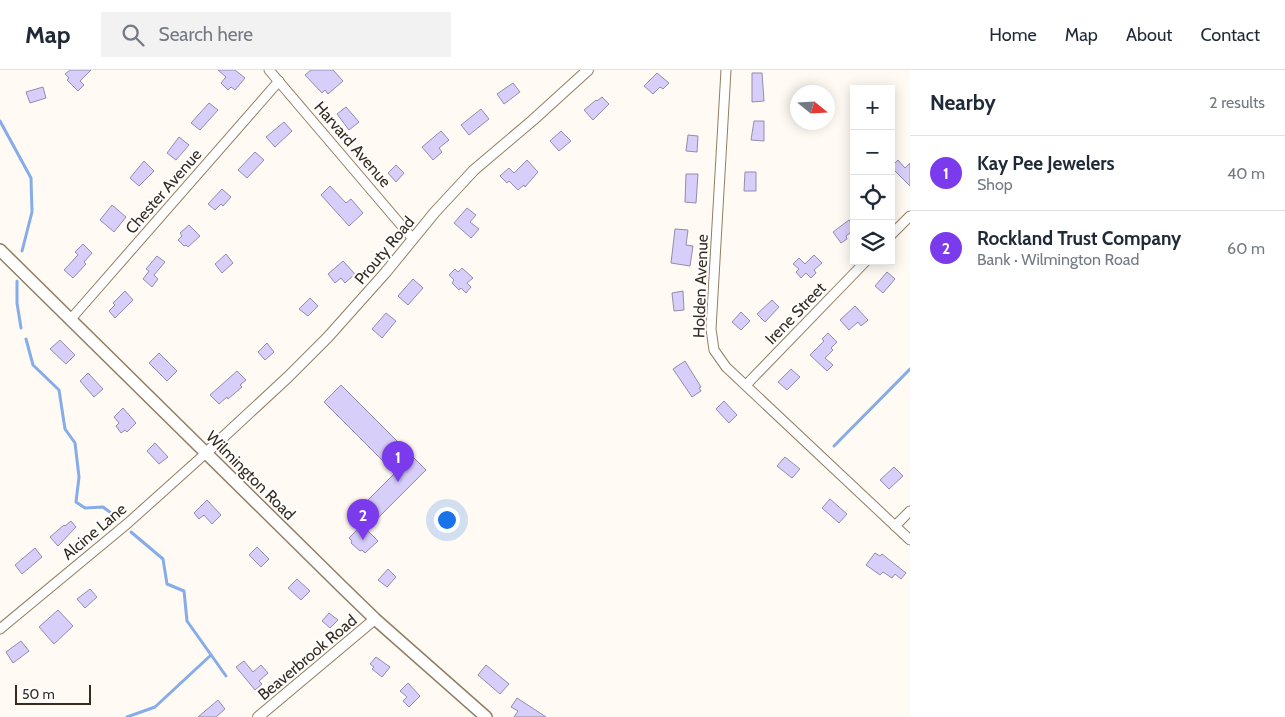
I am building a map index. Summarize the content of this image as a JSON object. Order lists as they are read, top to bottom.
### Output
{
  "streets": {
    "main road": ["Wilmington Road"],
    "street": [
      "Harvard Avenue",
      "Chester Avenue",
      "Prouty Road",
      "Holden Avenue",
      "Irene Street",
      "Alcine Lane",
      "Beaverbrook Road"
    ]
  },
  "crossings": [
    ["Harvard Avenue", "Chester Avenue"],
    ["Harvard Avenue", "Prouty Road"],
    ["Chester Avenue", "Wilmington Road"],
    ["Prouty Road", "Wilmington Road"],
    ["Prouty Road", "Alcine Lane"],
    ["Holden Avenue", "Irene Street"],
    ["Wilmington Road", "Alcine Lane"],
    ["Wilmington Road", "Beaverbrook Road"]
  ],
  "scale_bar": "50 m",
  "north": "right",
  "page": {
    "header": "Map",
    "search": "Search here",
    "nav": [
      "Home",
      "Map",
      "About",
      "Contact"
    ],
    "heading": ["Nearby", "2 results"],
    "map_buttons": ["+", "−"],
    "list": [
      {
        "mark": "1",
        "name": "Kay Pee Jewelers",
        "note": "Shop",
        "value": "40 m"
      },
      {
        "mark": "2",
        "name": "Rockland Trust Company",
        "note": "Bank · Wilmington Road",
        "value": "60 m"
      }
    ],
    "pins": ["1", "2"],
    "scale": "50 m"
  }
}
